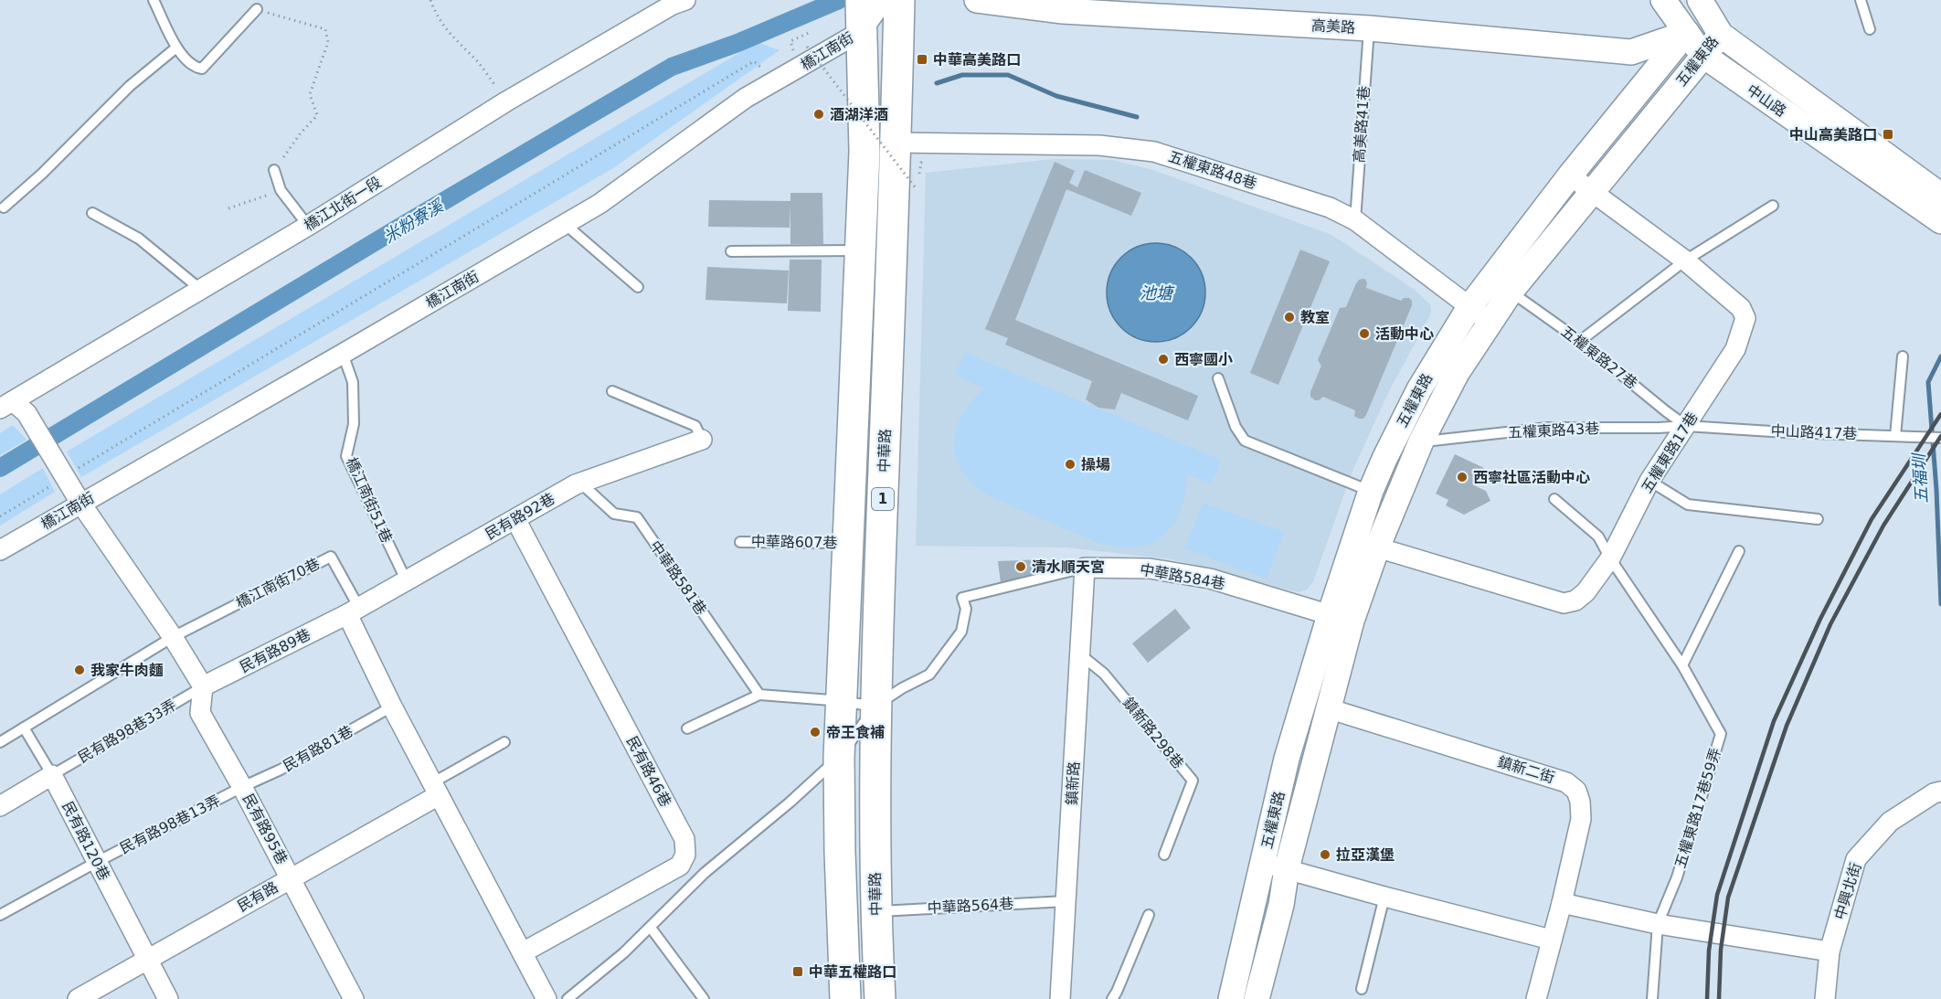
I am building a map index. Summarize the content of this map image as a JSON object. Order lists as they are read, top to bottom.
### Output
{
  "streets": {
    "main road": ["中華路", "1"],
    "street": [
      "高美路",
      "橋江南街",
      "五權東路",
      "中山路",
      "五權東路48巷",
      "橋江北街一段",
      "五權東路17巷",
      "民有路92巷",
      "中華路584巷",
      "民有路89巷",
      "鎮新二街",
      "民有路46巷",
      "鎮新路",
      "民有路95巷",
      "民有路120巷",
      "中興北街",
      "民有路"
    ],
    "lane": [
      "高美路41巷",
      "五權東路27巷",
      "五權東路43巷",
      "中山路417巷",
      "橋江南街51巷",
      "中華路607巷",
      "中華路581巷",
      "橋江南街70巷",
      "民有路98巷33弄",
      "鎮新路298巷",
      "民有路81巷",
      "五權東路17巷59弄",
      "民有路98巷13弄",
      "中華路564巷"
    ]
  },
  "crossings": [
    ["高美路", "五權東路"],
    ["高美路", "中山路"],
    ["高美路", "高美路41巷"],
    ["橋江南街", "1"],
    ["橋江南街", "橋江南街51巷"],
    ["五權東路", "中山路"],
    ["五權東路", "五權東路48巷"],
    ["五權東路", "五權東路27巷"],
    ["五權東路", "五權東路43巷"],
    ["五權東路", "五權東路17巷"],
    ["五權東路", "中華路584巷"],
    ["五權東路", "鎮新二街"],
    ["高美路41巷", "五權東路48巷"],
    ["五權東路48巷", "中華路"],
    ["五權東路27巷", "五權東路43巷"],
    ["五權東路27巷", "中山路417巷"],
    ["五權東路27巷", "五權東路17巷"],
    ["五權東路43巷", "中山路417巷"],
    ["五權東路43巷", "五權東路17巷"],
    ["中山路417巷", "五權東路17巷"],
    ["中華路", "中華路584巷"],
    ["中華路", "中華路564巷"],
    ["五權東路17巷", "五權東路17巷59弄"],
    ["1", "中華路607巷"],
    ["1", "中華路584巷"],
    ["橋江南街51巷", "民有路92巷"],
    ["民有路92巷", "中華路581巷"],
    ["民有路92巷", "橋江南街70巷"],
    ["民有路92巷", "民有路89巷"],
    ["民有路92巷", "民有路46巷"],
    ["中華路584巷", "鎮新路"],
    ["橋江南街70巷", "民有路89巷"],
    ["民有路89巷", "民有路98巷33弄"],
    ["民有路89巷", "民有路95巷"],
    ["民有路98巷33弄", "民有路95巷"],
    ["民有路98巷33弄", "民有路120巷"],
    ["鎮新路298巷", "鎮新路"],
    ["民有路81巷", "民有路98巷13弄"],
    ["民有路81巷", "民有路95巷"],
    ["鎮新路", "中華路564巷"],
    ["民有路98巷13弄", "民有路95巷"],
    ["民有路98巷13弄", "民有路120巷"],
    ["民有路95巷", "民有路"],
    ["民有路120巷", "民有路"]
  ],
  "water": ["米粉寮溪", "池塘", "五福圳"],
  "places": {
    "transit": ["中華高美路口", "中山高美路口", "中華五權路口"],
    "other": [
      "酒湖洋酒",
      "教室",
      "活動中心",
      "西寧國小",
      "操場",
      "西寧社區活動中心",
      "清水順天宮",
      "我家牛肉麵",
      "帝王食補",
      "拉亞漢堡"
    ]
  }
}
